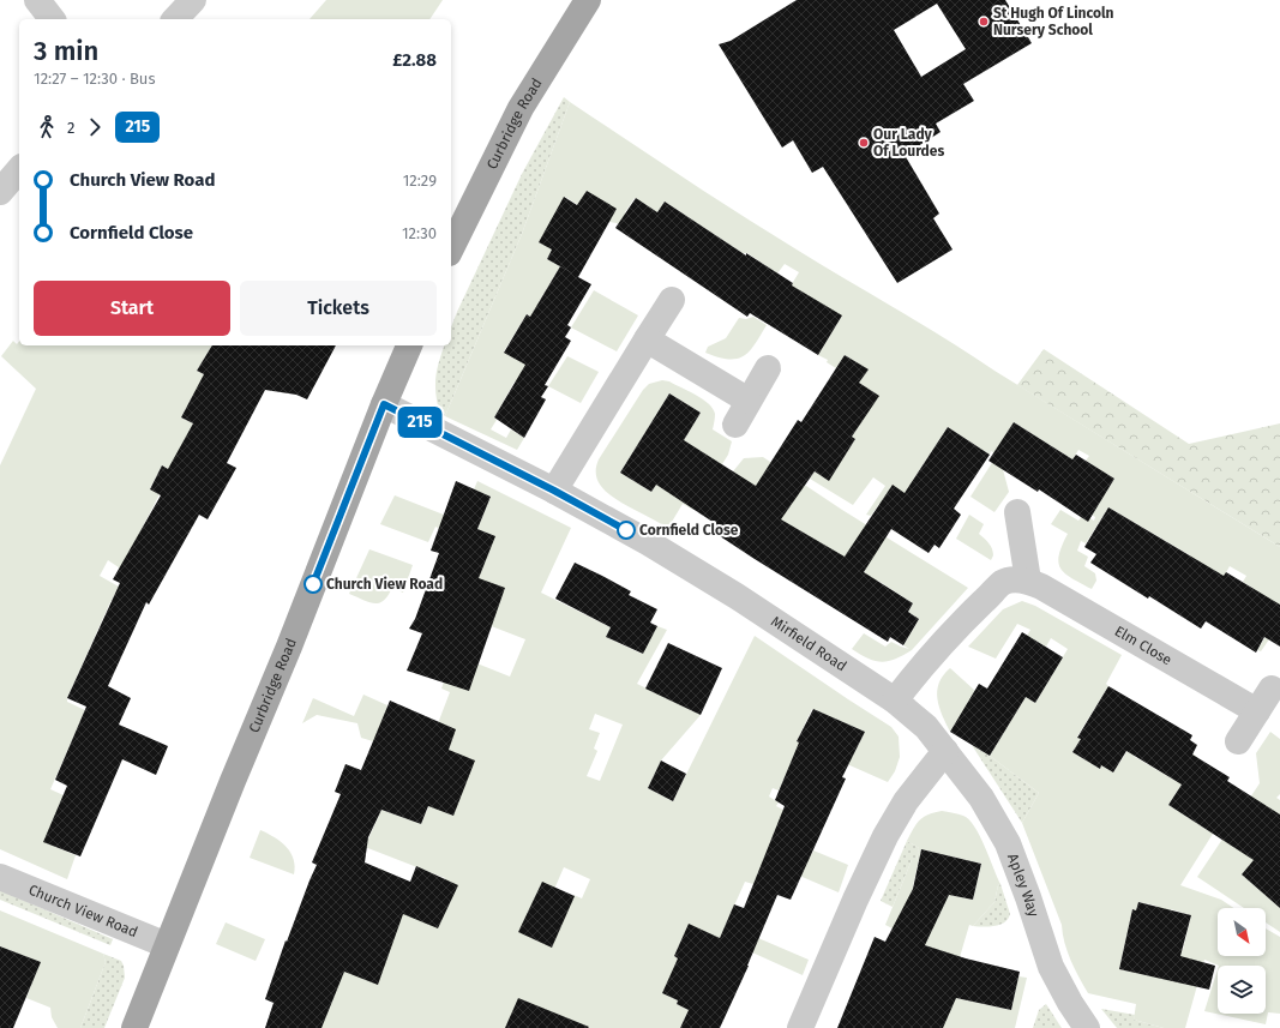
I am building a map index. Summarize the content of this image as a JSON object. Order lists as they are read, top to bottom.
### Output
{
  "streets": {
    "main road": ["Curbridge Road"],
    "street": [
      "Mirfield Road",
      "Elm Close",
      "Apley Way",
      "Church View Road"
    ]
  },
  "crossings": [
    ["Curbridge Road", "Mirfield Road"],
    ["Curbridge Road", "Church View Road"],
    ["Mirfield Road", "Apley Way"]
  ],
  "places": [
    "St Hugh Of Lincoln Nursery School",
    "Our Lady Of Lourdes",
    "Cornfield Close",
    "Church View Road"
  ],
  "lines": ["bus line 215"],
  "north": "bottom right",
  "page": {
    "on_map": "215",
    "heading": ["3 min", "12:27 – 12:30 · Bus", "£2.88"],
    "legs": ["2", "215"],
    "list": [
      {
        "name": "Church View Road",
        "value": "12:29"
      },
      {
        "name": "Cornfield Close",
        "value": "12:30"
      }
    ],
    "buttons": ["Start", "Tickets"]
  }
}
